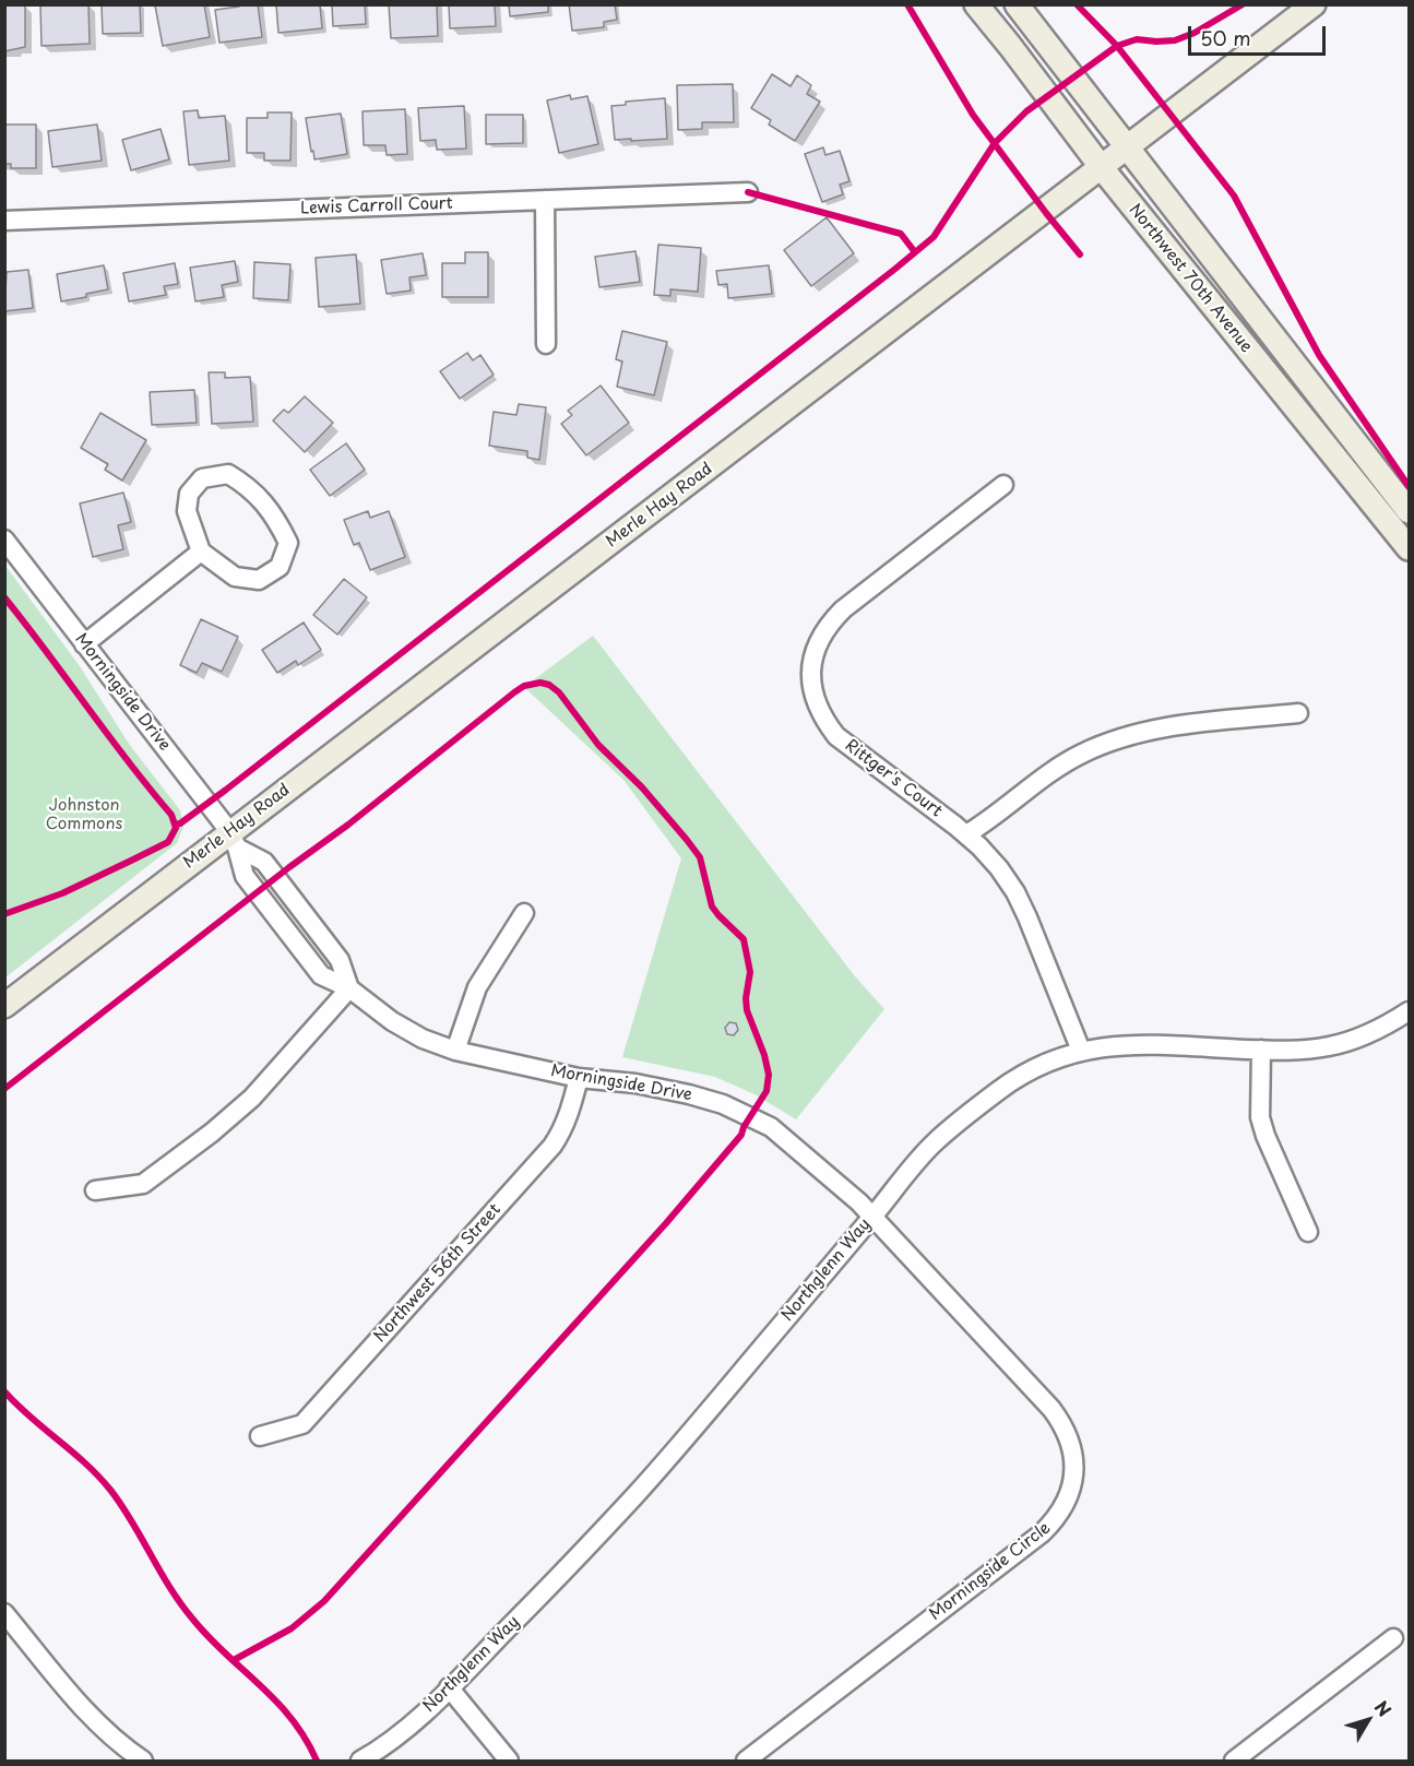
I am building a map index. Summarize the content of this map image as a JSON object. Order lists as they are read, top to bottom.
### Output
{
  "streets": {
    "main road": ["Northwest 70th Avenue", "Merle Hay Road"],
    "street": [
      "Lewis Carroll Court",
      "Morningside Drive",
      "Rittger's Court",
      "Northglenn Way",
      "Northwest 56th Street",
      "Morningside Circle"
    ]
  },
  "crossings": [
    ["Northwest 70th Avenue", "Merle Hay Road"],
    ["Merle Hay Road", "Morningside Drive"],
    ["Morningside Drive", "Northglenn Way"],
    ["Morningside Drive", "Northwest 56th Street"],
    ["Morningside Drive", "Morningside Circle"],
    ["Rittger's Court", "Northglenn Way"],
    ["Northglenn Way", "Morningside Circle"]
  ],
  "parks": ["Johnston Commons"],
  "scale_bar": "50 m",
  "north": "top right"
}
